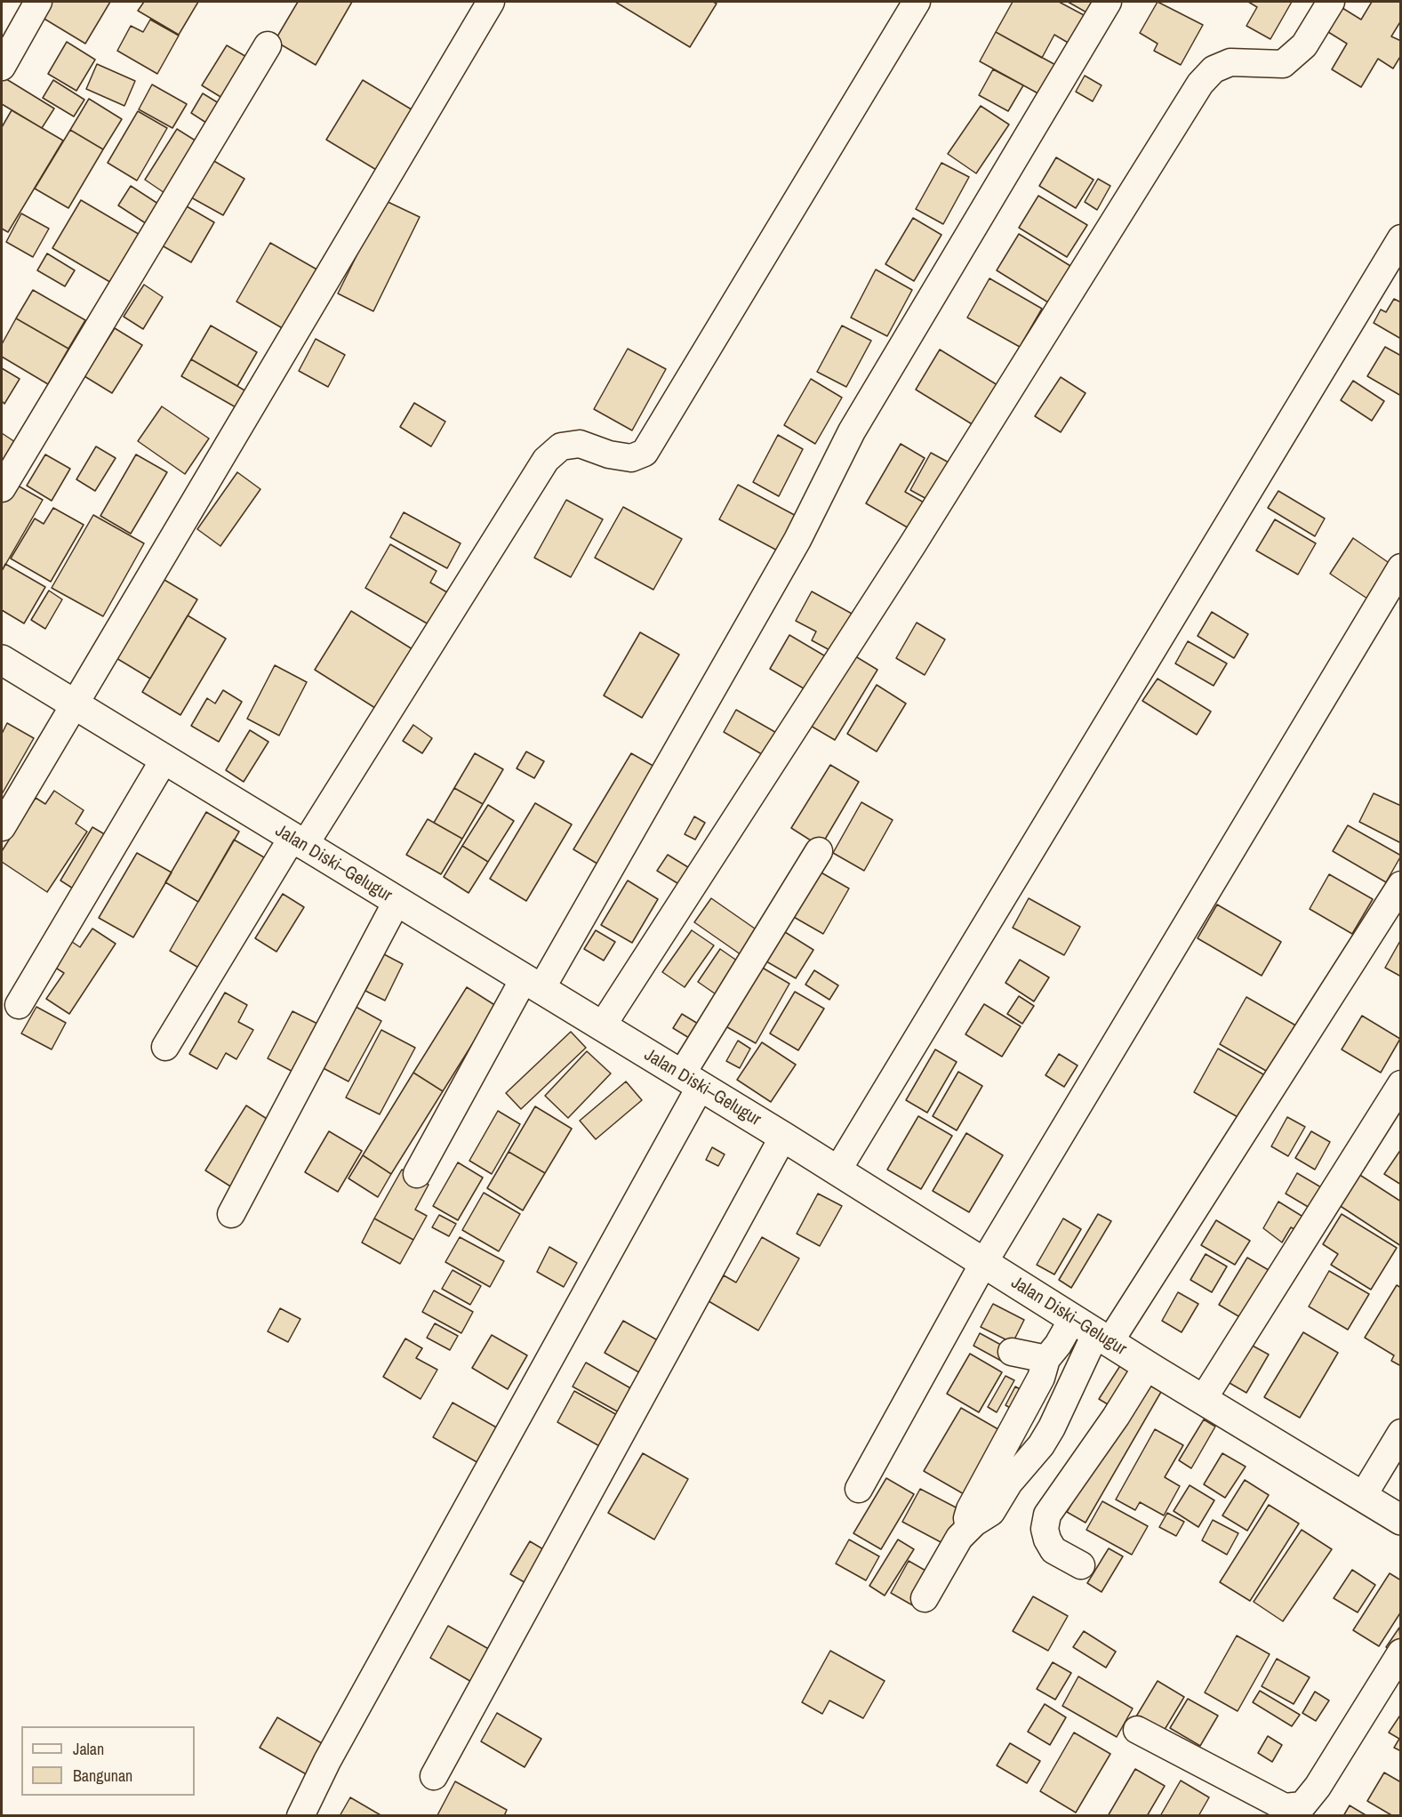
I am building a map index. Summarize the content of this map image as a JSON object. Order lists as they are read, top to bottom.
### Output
{
  "streets": {
    "main road": ["Jalan Diski–Gelugur"]
  },
  "legend": ["Jalan", "Bangunan"]
}
